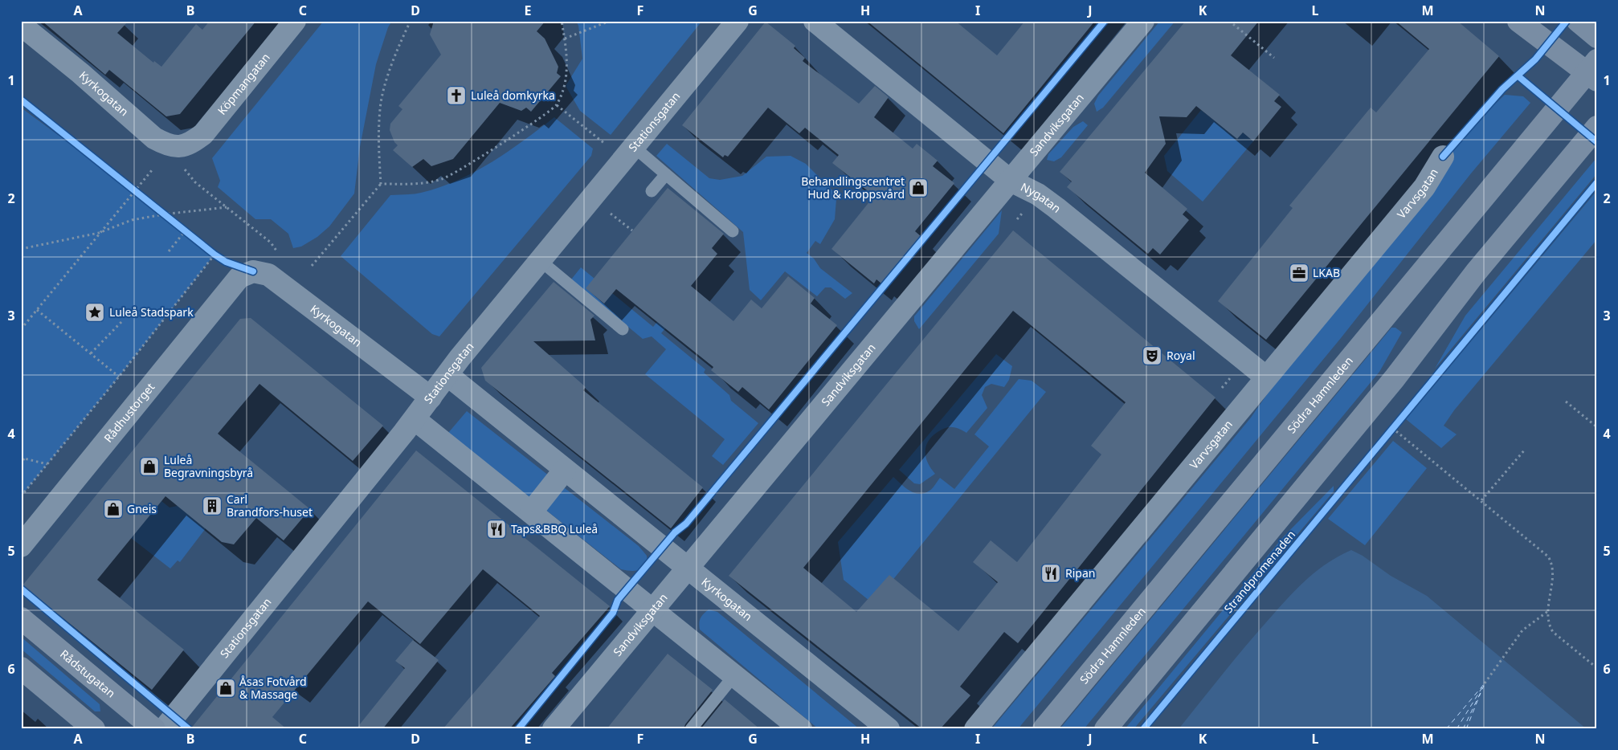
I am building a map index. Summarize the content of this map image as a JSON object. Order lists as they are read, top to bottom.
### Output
{
  "streets": {
    "main road": ["Södra Hamnleden", "Rådstugatan"],
    "street": [
      "Köpmangatan",
      "Kyrkogatan",
      "Stationsgatan",
      "Sandviksgatan",
      "Varvsgatan",
      "Nygatan",
      "Rådhustorget"
    ],
    "cycle path": ["Strandpromenaden"]
  },
  "crossings": [
    ["Köpmangatan", "Kyrkogatan"],
    ["Kyrkogatan", "Stationsgatan"],
    ["Kyrkogatan", "Sandviksgatan"],
    ["Kyrkogatan", "Rådhustorget"],
    ["Sandviksgatan", "Nygatan"],
    ["Varvsgatan", "Nygatan"]
  ],
  "places": {
    "church": ["Luleå domkyrka"],
    "shop": [
      "Behandlingscentret Hud & Kroppsvård",
      "Luleå Begravningsbyrå",
      "Gneis",
      "Åsas Fotvård & Massage"
    ],
    "office": ["LKAB"],
    "place": ["Luleå Stadspark"],
    "theatre": ["Royal"],
    "building": ["Carl Brandfors-huset"],
    "restaurant": ["Taps&BBQ Luleå", "Ripan"]
  },
  "grid": {
    "columns": [
      "A",
      "B",
      "C",
      "D",
      "E",
      "F",
      "G",
      "H",
      "I",
      "J",
      "K",
      "L",
      "M",
      "N"
    ],
    "rows": [
      "1",
      "2",
      "3",
      "4",
      "5",
      "6"
    ]
  }
}
